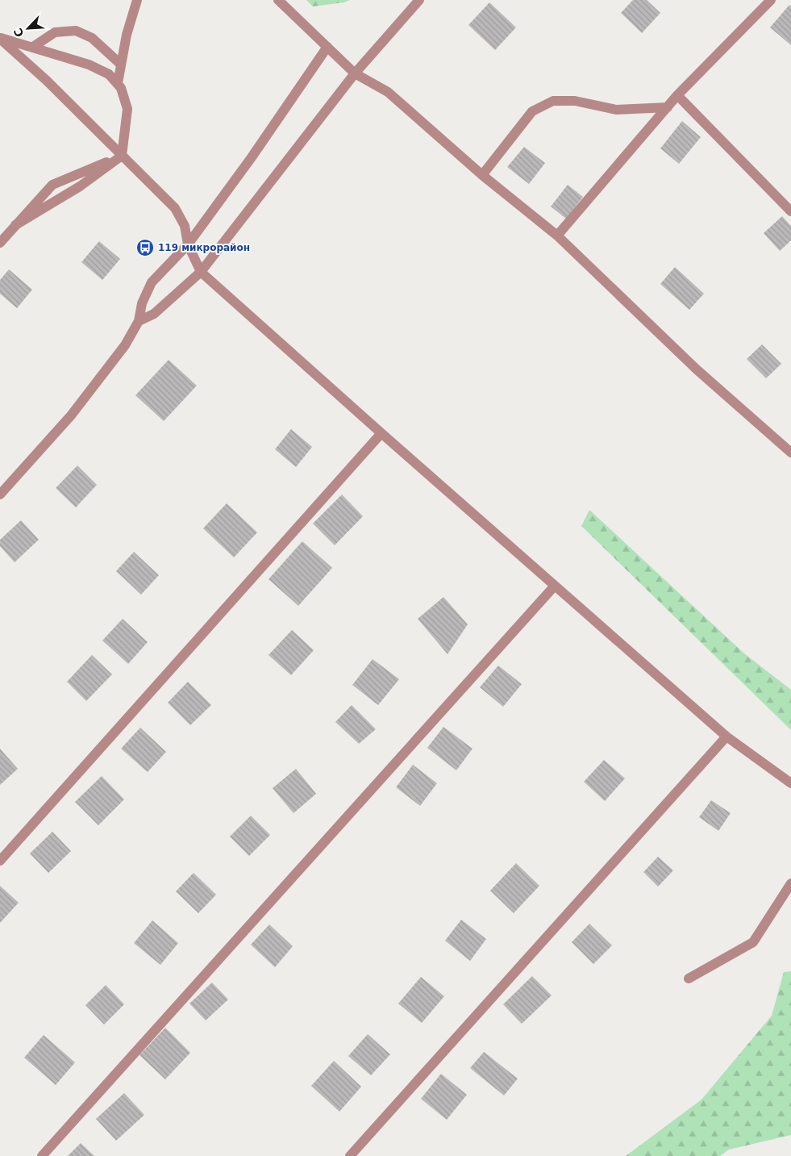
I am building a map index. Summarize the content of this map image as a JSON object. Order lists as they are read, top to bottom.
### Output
{
  "places": {
    "bus stop": ["119 микрорайон"]
  },
  "north": "bottom left"
}
